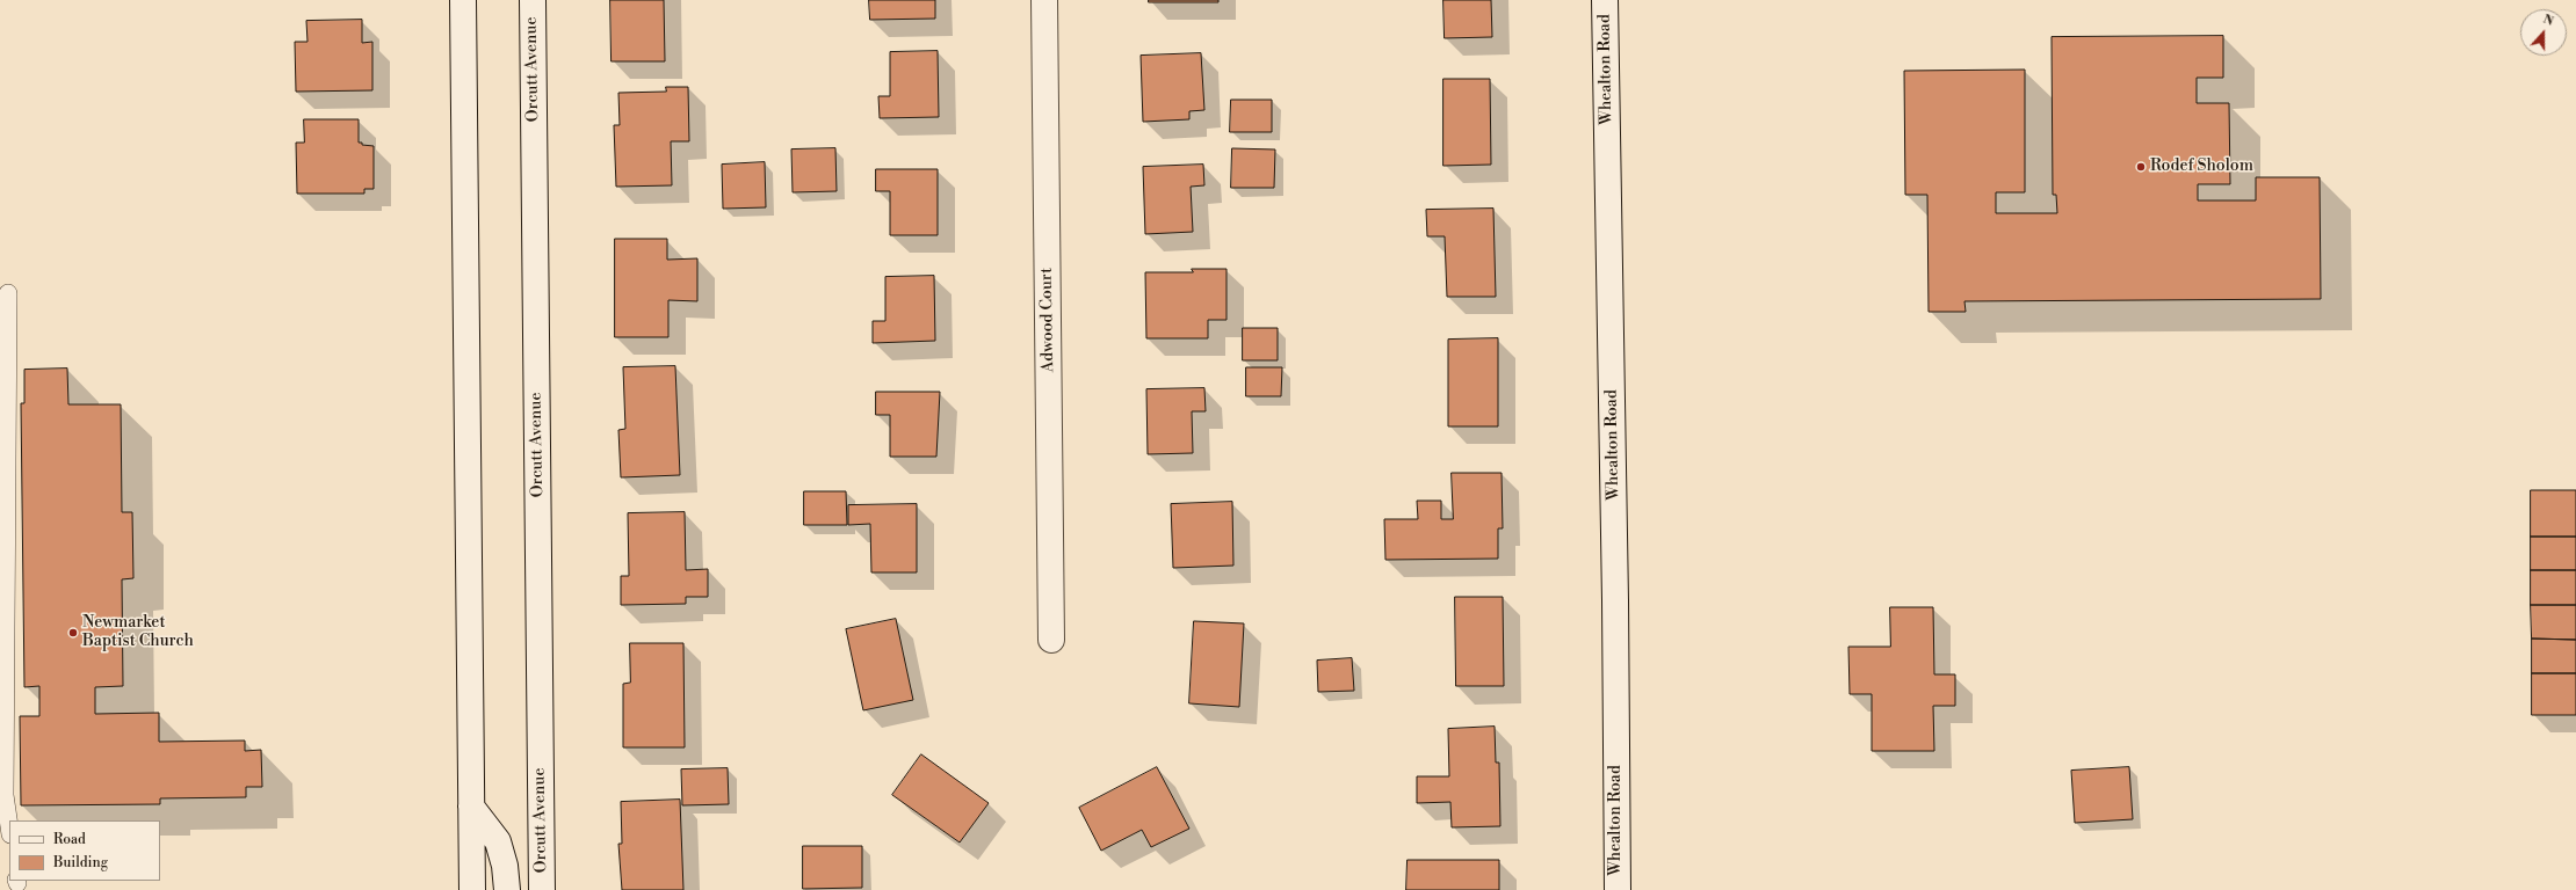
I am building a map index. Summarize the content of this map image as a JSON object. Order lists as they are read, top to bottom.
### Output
{
  "streets": {
    "main road": ["Orcutt Avenue", "Whealton Road", "Adwood Court"]
  },
  "places": ["Rodef Sholom", "Newmarket Baptist Church"],
  "legend": ["Road", "Building"],
  "north": "top"
}
